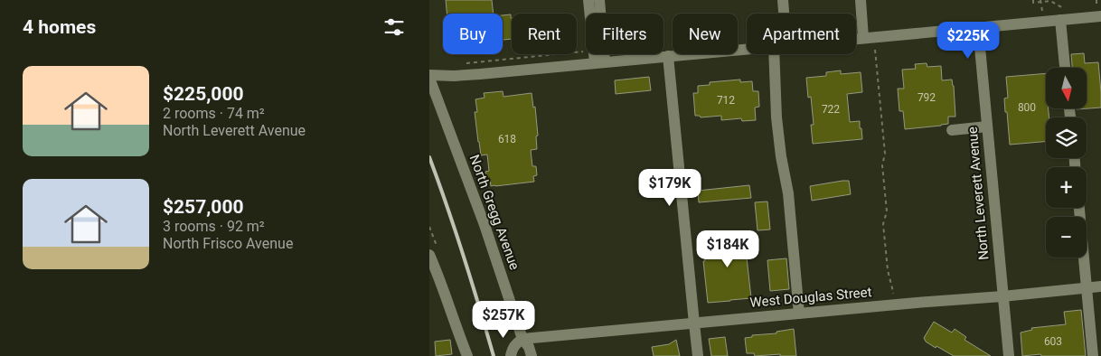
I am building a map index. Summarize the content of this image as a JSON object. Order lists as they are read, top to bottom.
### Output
{
  "streets": {
    "street": ["North Leverett Avenue", "North Gregg Avenue", "West Douglas Street"]
  },
  "crossings": [
    ["North Leverett Avenue", "West Douglas Street"],
    ["North Gregg Avenue", "West Douglas Street"]
  ],
  "house_numbers": [
    "792",
    "712",
    "800",
    "722",
    "618",
    "603"
  ],
  "north": "bottom",
  "page": {
    "heading": "4 homes",
    "chip": [
      "Buy",
      "Rent",
      "Filters",
      "New",
      "Apartment"
    ],
    "price": [
      "$225K",
      "$179K",
      "$184K",
      "$257K"
    ],
    "list": [
      {
        "name": "$225,000",
        "note": "2 rooms · 74 m² · North Leverett Avenue"
      },
      {
        "name": "$257,000",
        "note": "3 rooms · 92 m² · North Frisco Avenue"
      }
    ],
    "map_buttons": ["+", "−"]
  }
}
